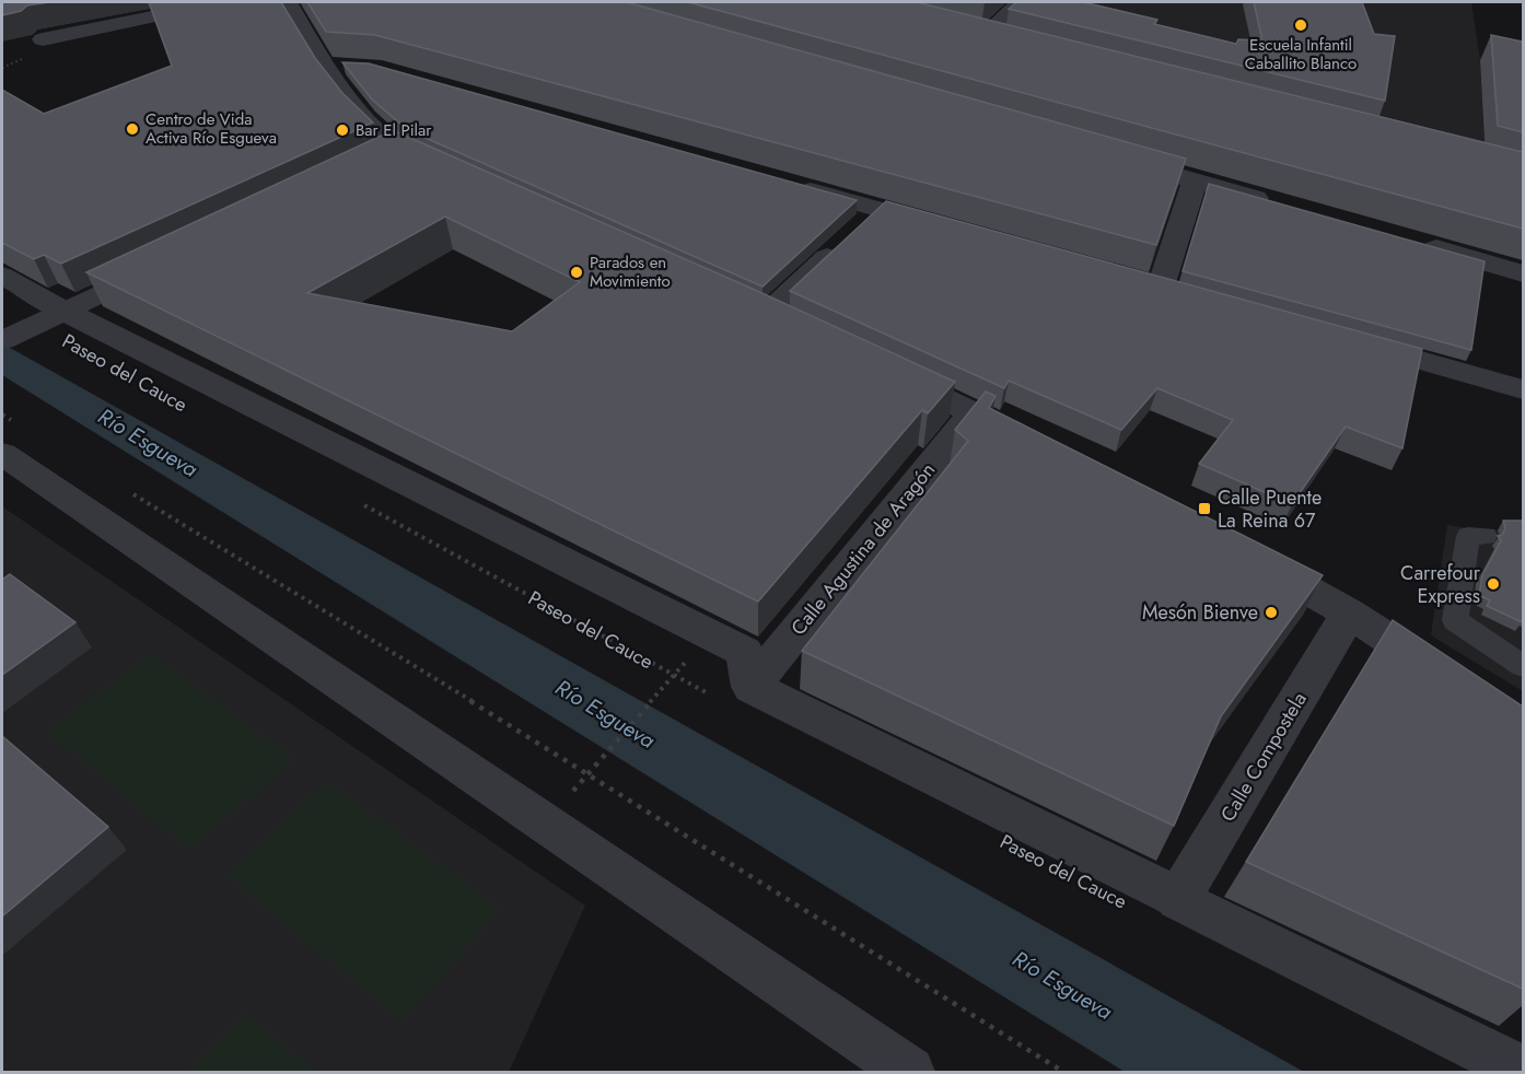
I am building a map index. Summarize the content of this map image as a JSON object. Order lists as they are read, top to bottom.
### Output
{
  "streets": {
    "street": ["Paseo del Cauce", "Calle Agustina de Aragón", "Calle Compostela"]
  },
  "crossings": [
    ["Paseo del Cauce", "Calle Agustina de Aragón"],
    ["Paseo del Cauce", "Calle Compostela"]
  ],
  "water": ["Río Esgueva"],
  "places": {
    "other": [
      "Escuela Infantil Caballito Blanco",
      "Centro de Vida Activa Río Esgueva",
      "Bar El Pilar",
      "Parados en Movimiento",
      "Carrefour Express",
      "Mesón Bienve"
    ],
    "transit": ["Calle Puente La Reina 67"]
  }
}
